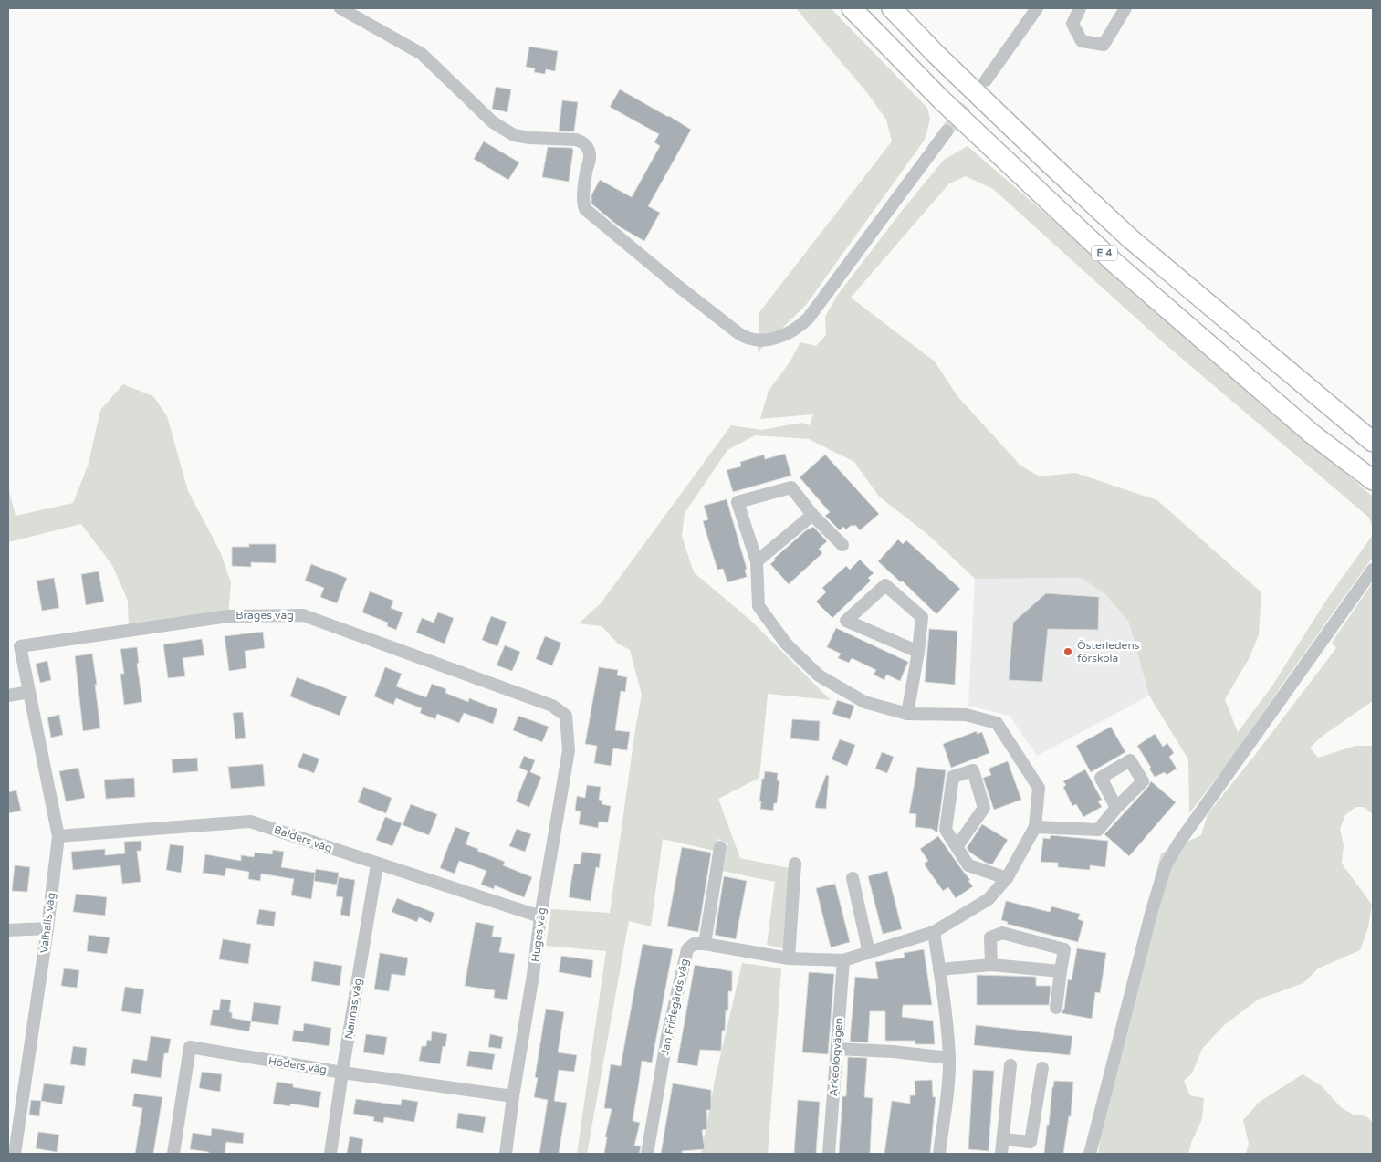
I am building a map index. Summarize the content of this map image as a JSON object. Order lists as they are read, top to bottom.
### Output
{
  "streets": {
    "highway": ["E 4"],
    "street": [
      "Brages väg",
      "Balders väg",
      "Valhalls väg",
      "Huges väg",
      "Jan Fridegårds väg",
      "Nannas väg",
      "Arkeologvägen",
      "Höders väg"
    ]
  },
  "crossings": [
    ["Brages väg", "Valhalls väg"],
    ["Brages väg", "Huges väg"],
    ["Balders väg", "Valhalls väg"],
    ["Balders väg", "Huges väg"],
    ["Balders väg", "Nannas väg"],
    ["Huges väg", "Höders väg"],
    ["Nannas väg", "Höders väg"]
  ],
  "places": ["Österledens förskola"]
}
